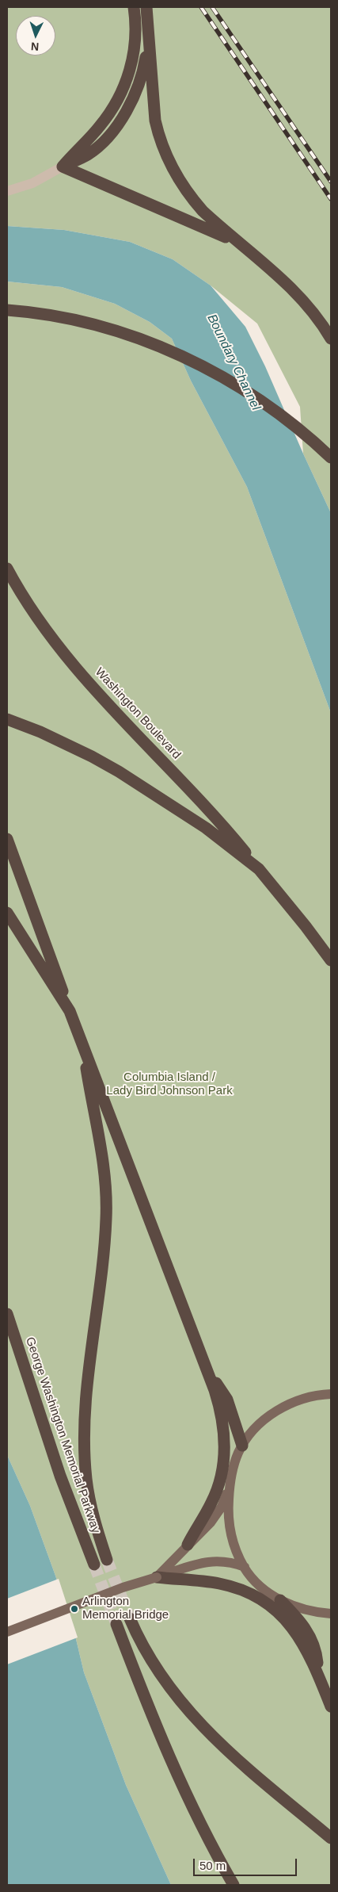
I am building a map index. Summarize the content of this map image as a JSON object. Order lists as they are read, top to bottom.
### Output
{
  "streets": {
    "highway": ["Washington Boulevard", "George Washington Memorial Parkway"]
  },
  "water": ["Boundary Channel"],
  "parks": ["Columbia Island / Lady Bird Johnson Park"],
  "places": ["Arlington Memorial Bridge"],
  "scale_bar": "50 m",
  "north": "bottom"
}
